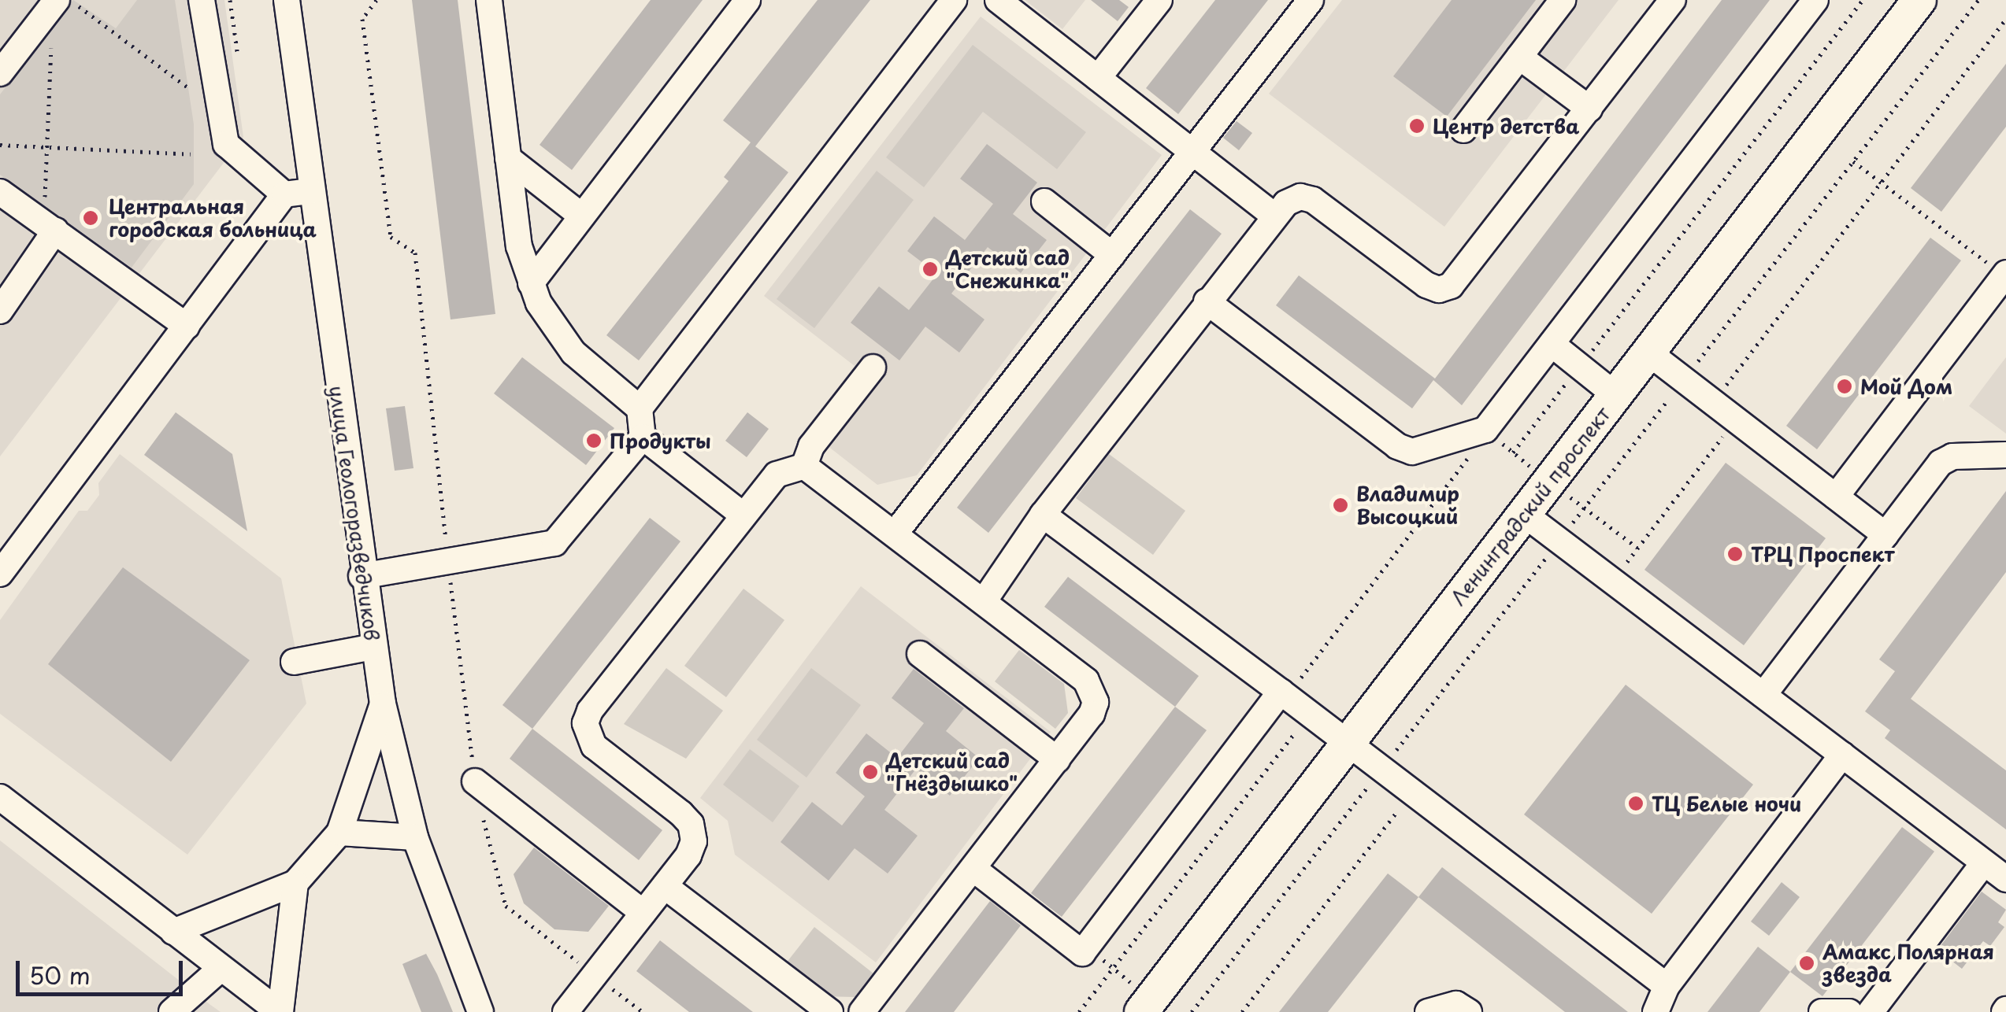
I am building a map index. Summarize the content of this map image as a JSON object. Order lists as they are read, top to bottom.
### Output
{
  "streets": {
    "main road": ["Ленинградский проспект"],
    "street": ["улица Геологоразведчиков"]
  },
  "places": [
    "Центр детства",
    "Центральная городская больница",
    "Детский сад \"Снежинка\"",
    "Мой Дом",
    "Продукты",
    "Владимир Высоцкий",
    "ТРЦ Проспект",
    "Детский сад \"Гнёздышко\"",
    "ТЦ Белые ночи",
    "Амакс Полярная звезда"
  ],
  "scale_bar": "50 m"
}
